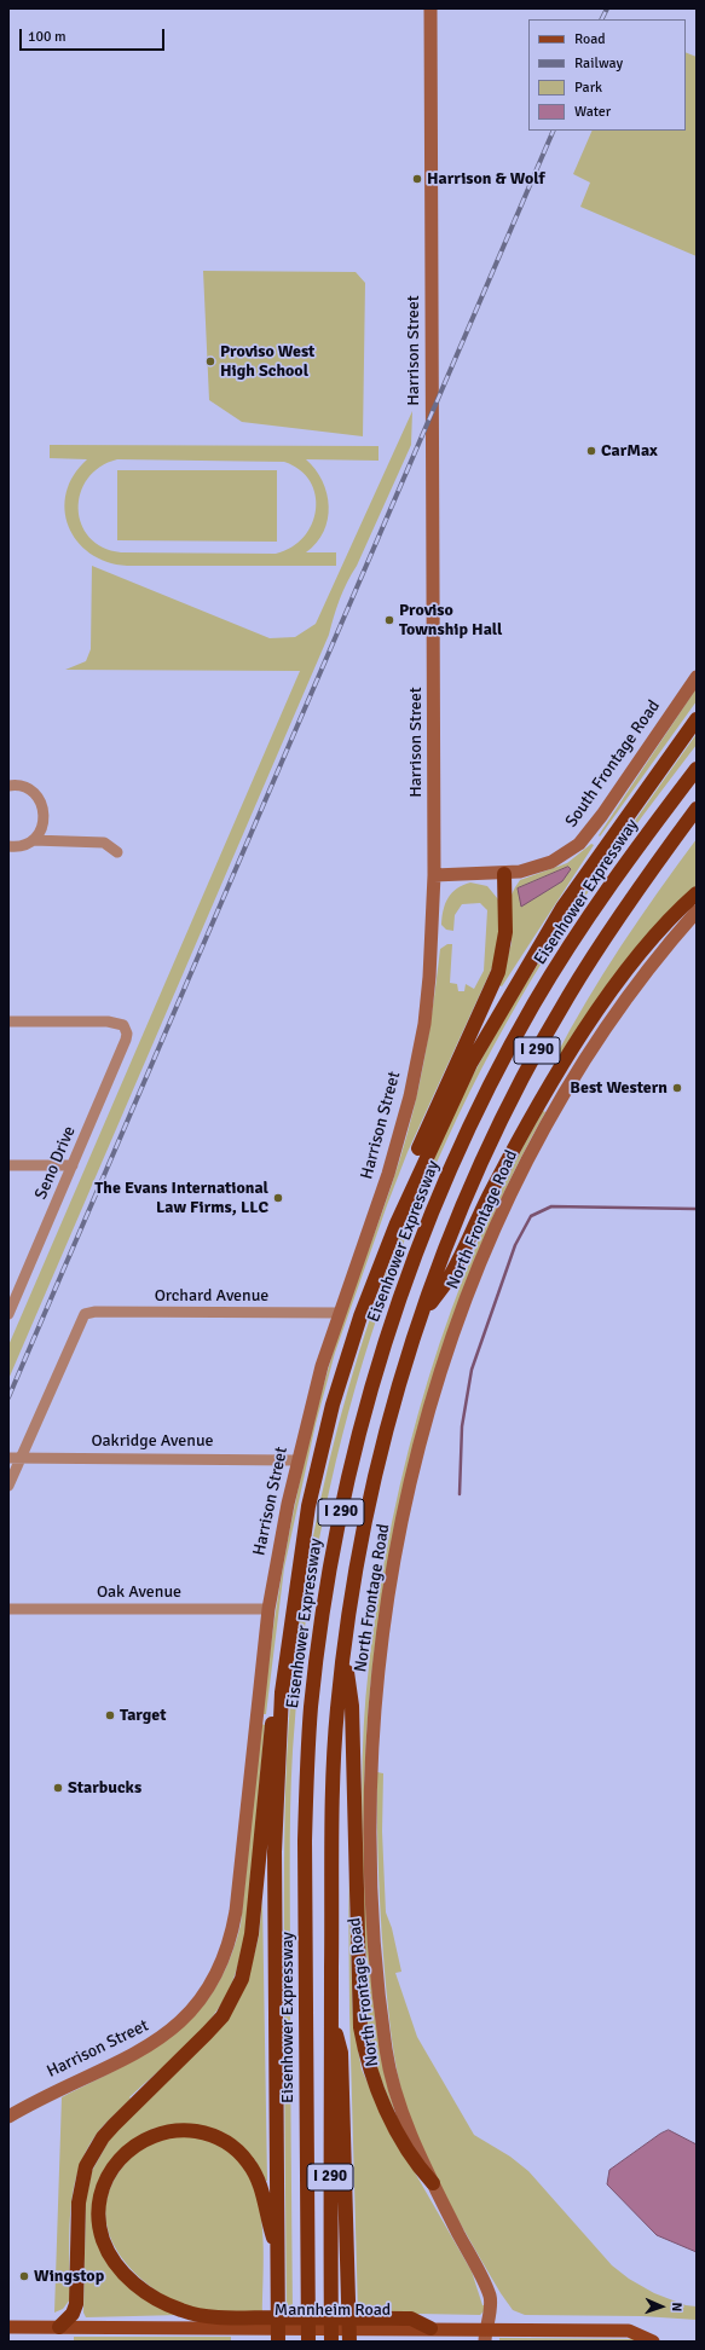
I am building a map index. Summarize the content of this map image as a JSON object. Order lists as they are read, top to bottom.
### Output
{
  "streets": {
    "highway": ["Eisenhower Expressway", "I 290"],
    "main road": ["Harrison Street", "South Frontage Road", "North Frontage Road"],
    "street": [
      "Seno Drive",
      "Orchard Avenue",
      "Oakridge Avenue",
      "Oak Avenue"
    ]
  },
  "crossings": [
    ["Harrison Street", "South Frontage Road"],
    ["Harrison Street", "Orchard Avenue"],
    ["Harrison Street", "Oakridge Avenue"],
    ["Harrison Street", "Oak Avenue"],
    ["Orchard Avenue", "Oakridge Avenue"]
  ],
  "places": [
    "Harrison & Wolf",
    "Proviso West High School",
    "CarMax",
    "Proviso Township Hall",
    "Best Western",
    "The Evans International Law Firms, LLC",
    "Target",
    "Starbucks",
    "Wingstop"
  ],
  "legend": [
    "Road",
    "Railway",
    "Park",
    "Water"
  ],
  "scale_bar": "100 m",
  "north": "right"
}
